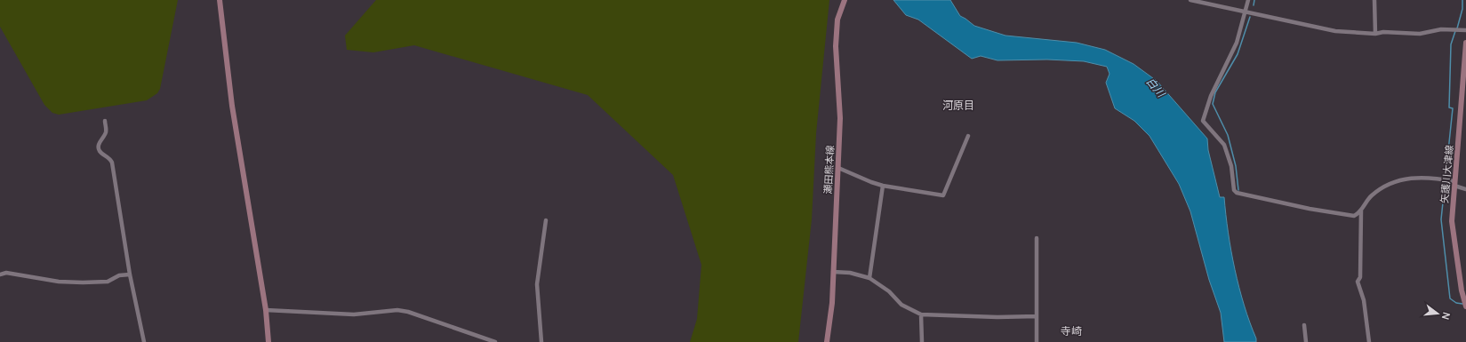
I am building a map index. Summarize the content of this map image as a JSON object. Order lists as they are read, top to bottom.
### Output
{
  "streets": {
    "main road": ["瀬田熊本線", "矢護川大津線"]
  },
  "districts": ["河原目", "寺崎"],
  "water": ["白川"],
  "north": "right"
}
